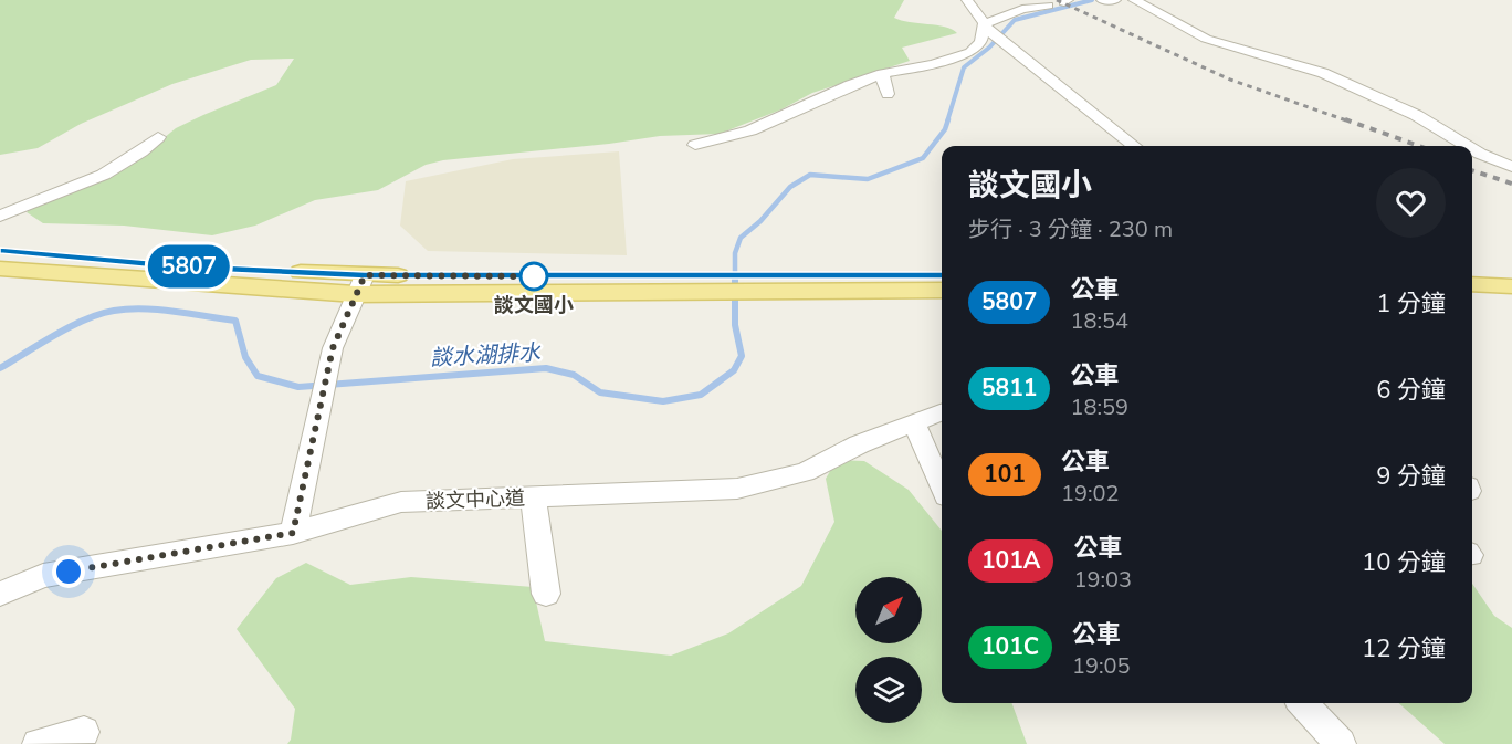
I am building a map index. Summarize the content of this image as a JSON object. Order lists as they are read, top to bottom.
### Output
{
  "streets": {
    "street": ["談文中心道"]
  },
  "water": ["談水湖排水"],
  "places": ["談文國小"],
  "lines": ["bus line 5807"],
  "north": "top right",
  "page": {
    "on_map": "5807",
    "heading": ["談文國小", "步行 · 3 分鐘 · 230 m"],
    "list": [
      {
        "mark": "5807",
        "name": "公車",
        "note": "18:54",
        "value": "1 分鐘"
      },
      {
        "mark": "5811",
        "name": "公車",
        "note": "18:59",
        "value": "6 分鐘"
      },
      {
        "mark": "101",
        "name": "公車",
        "note": "19:02",
        "value": "9 分鐘"
      },
      {
        "mark": "101A",
        "name": "公車",
        "note": "19:03",
        "value": "10 分鐘"
      },
      {
        "mark": "101C",
        "name": "公車",
        "note": "19:05",
        "value": "12 分鐘"
      }
    ]
  }
}
